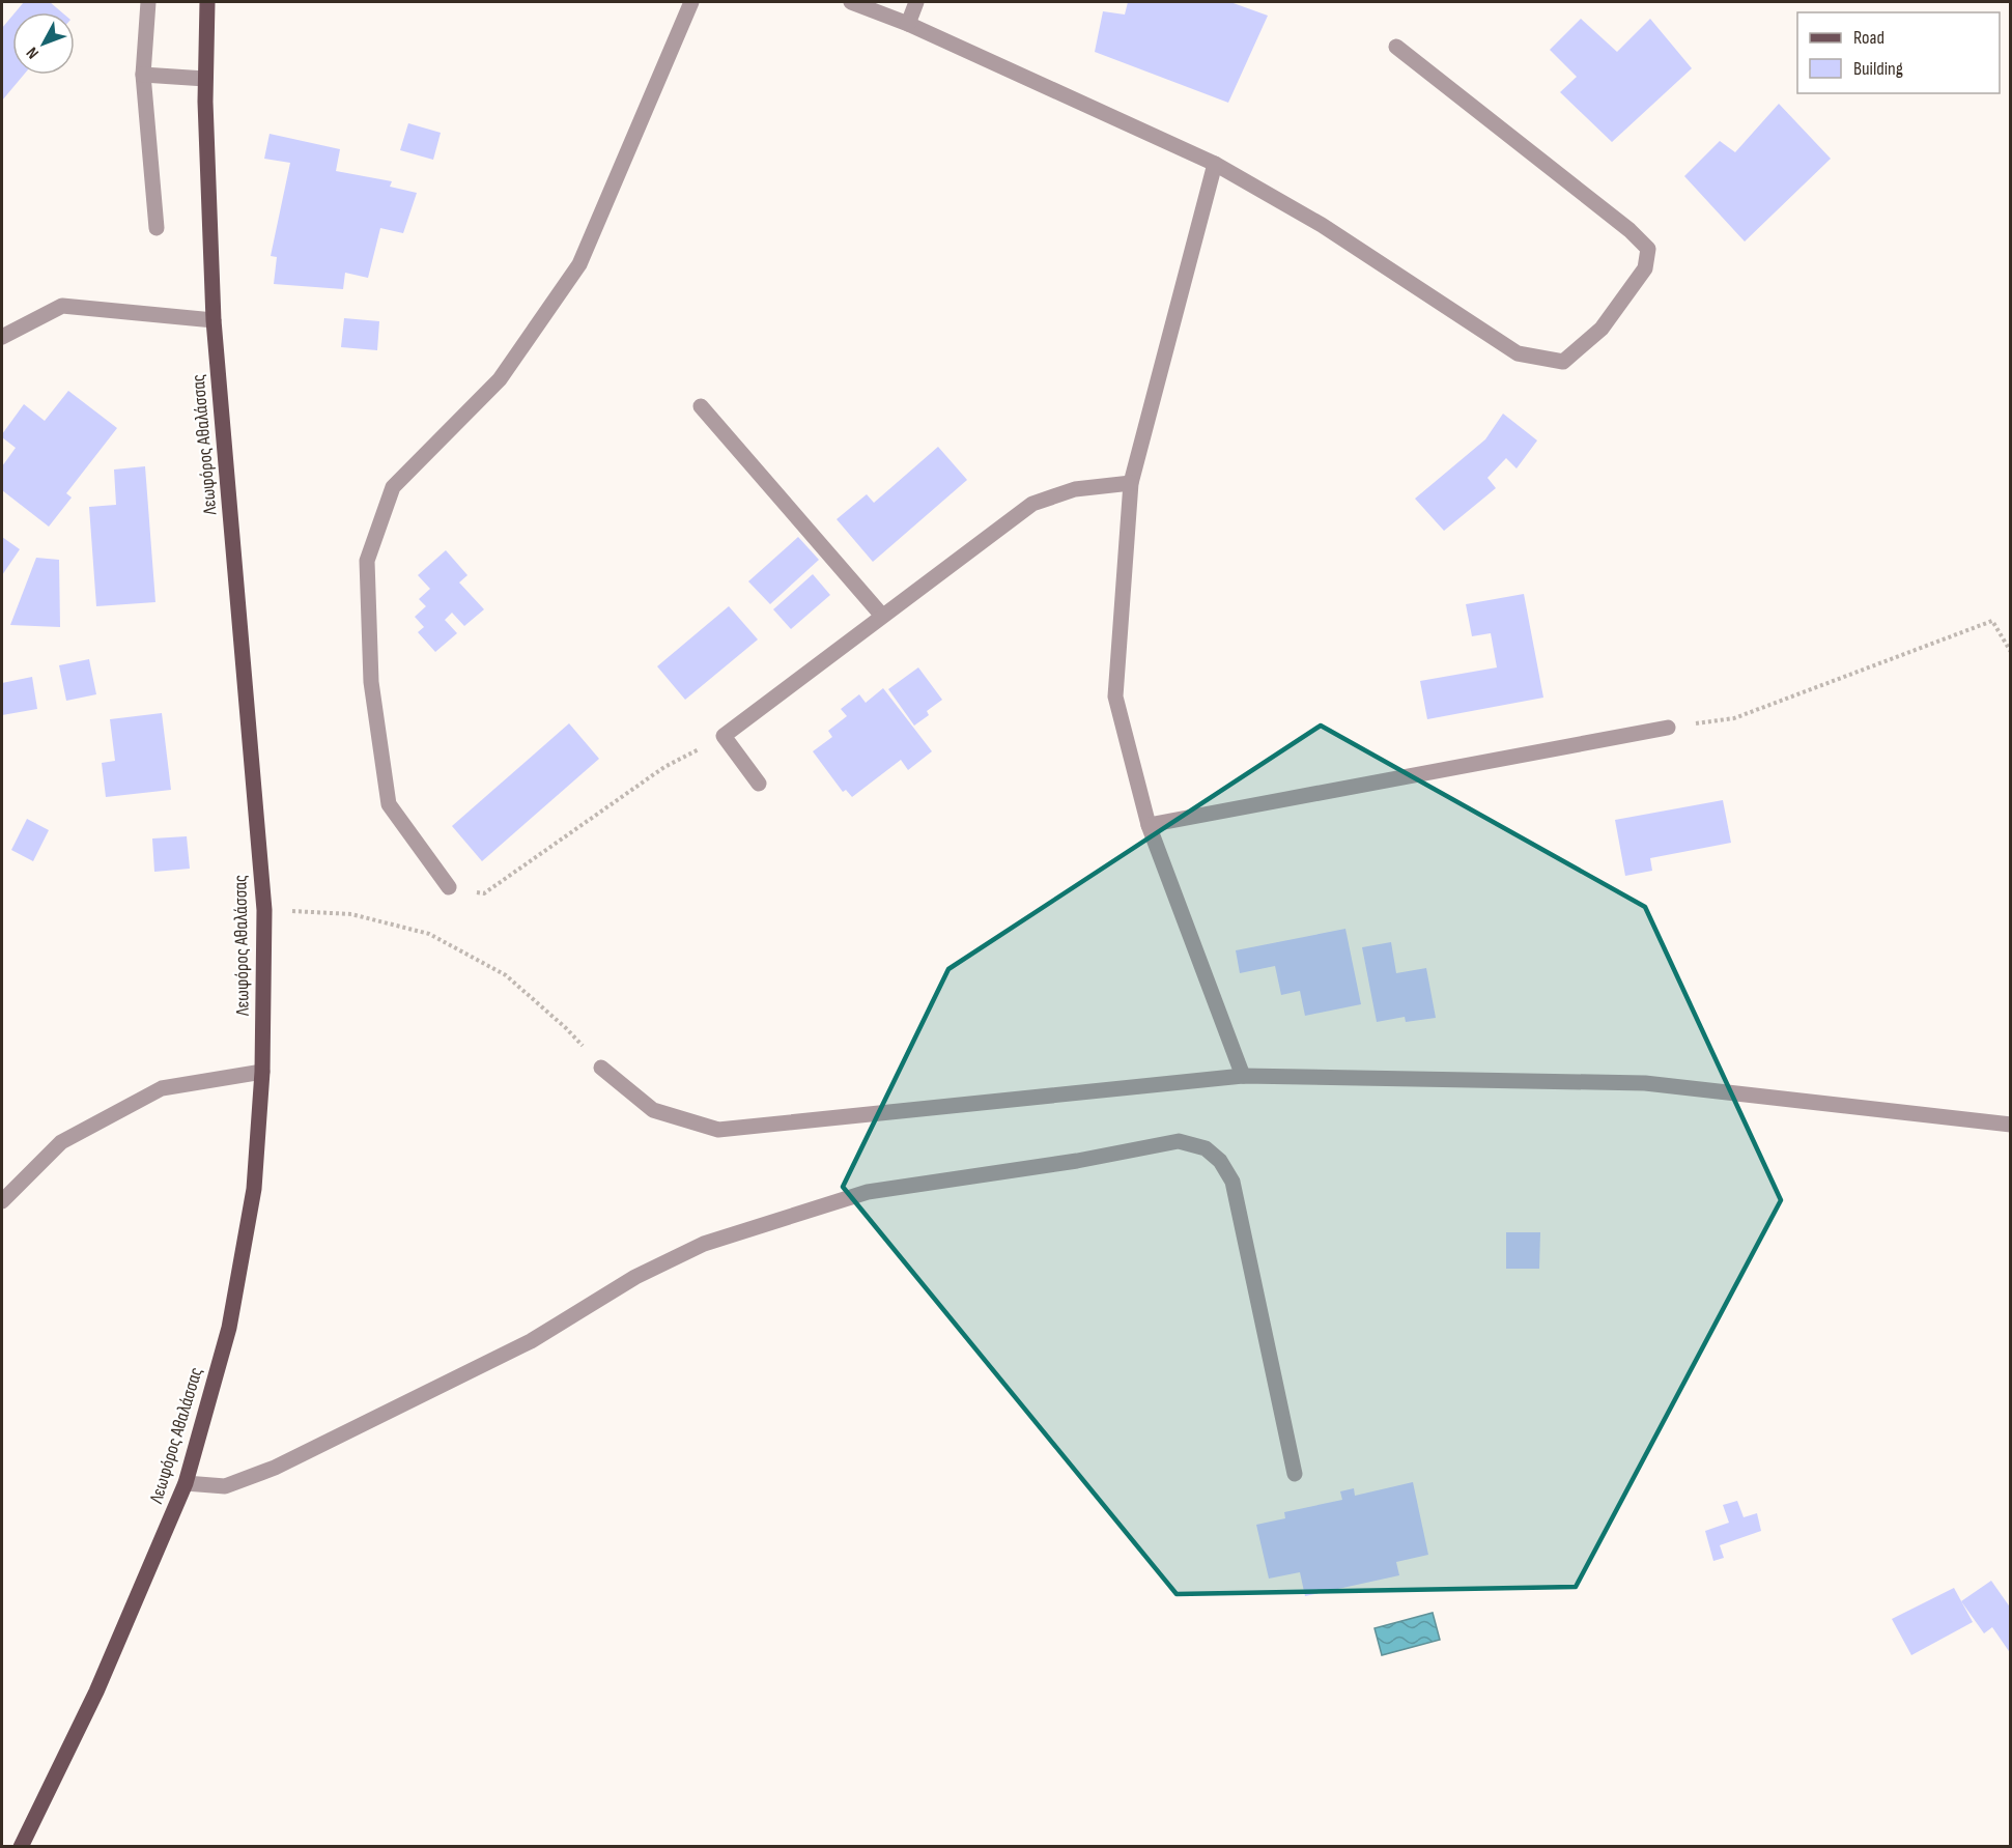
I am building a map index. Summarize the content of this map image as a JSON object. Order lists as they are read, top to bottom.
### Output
{
  "streets": {
    "main road": ["Λεωφόρος Αθαλάσσας"]
  },
  "legend": ["Road", "Building"],
  "north": "bottom left"
}
